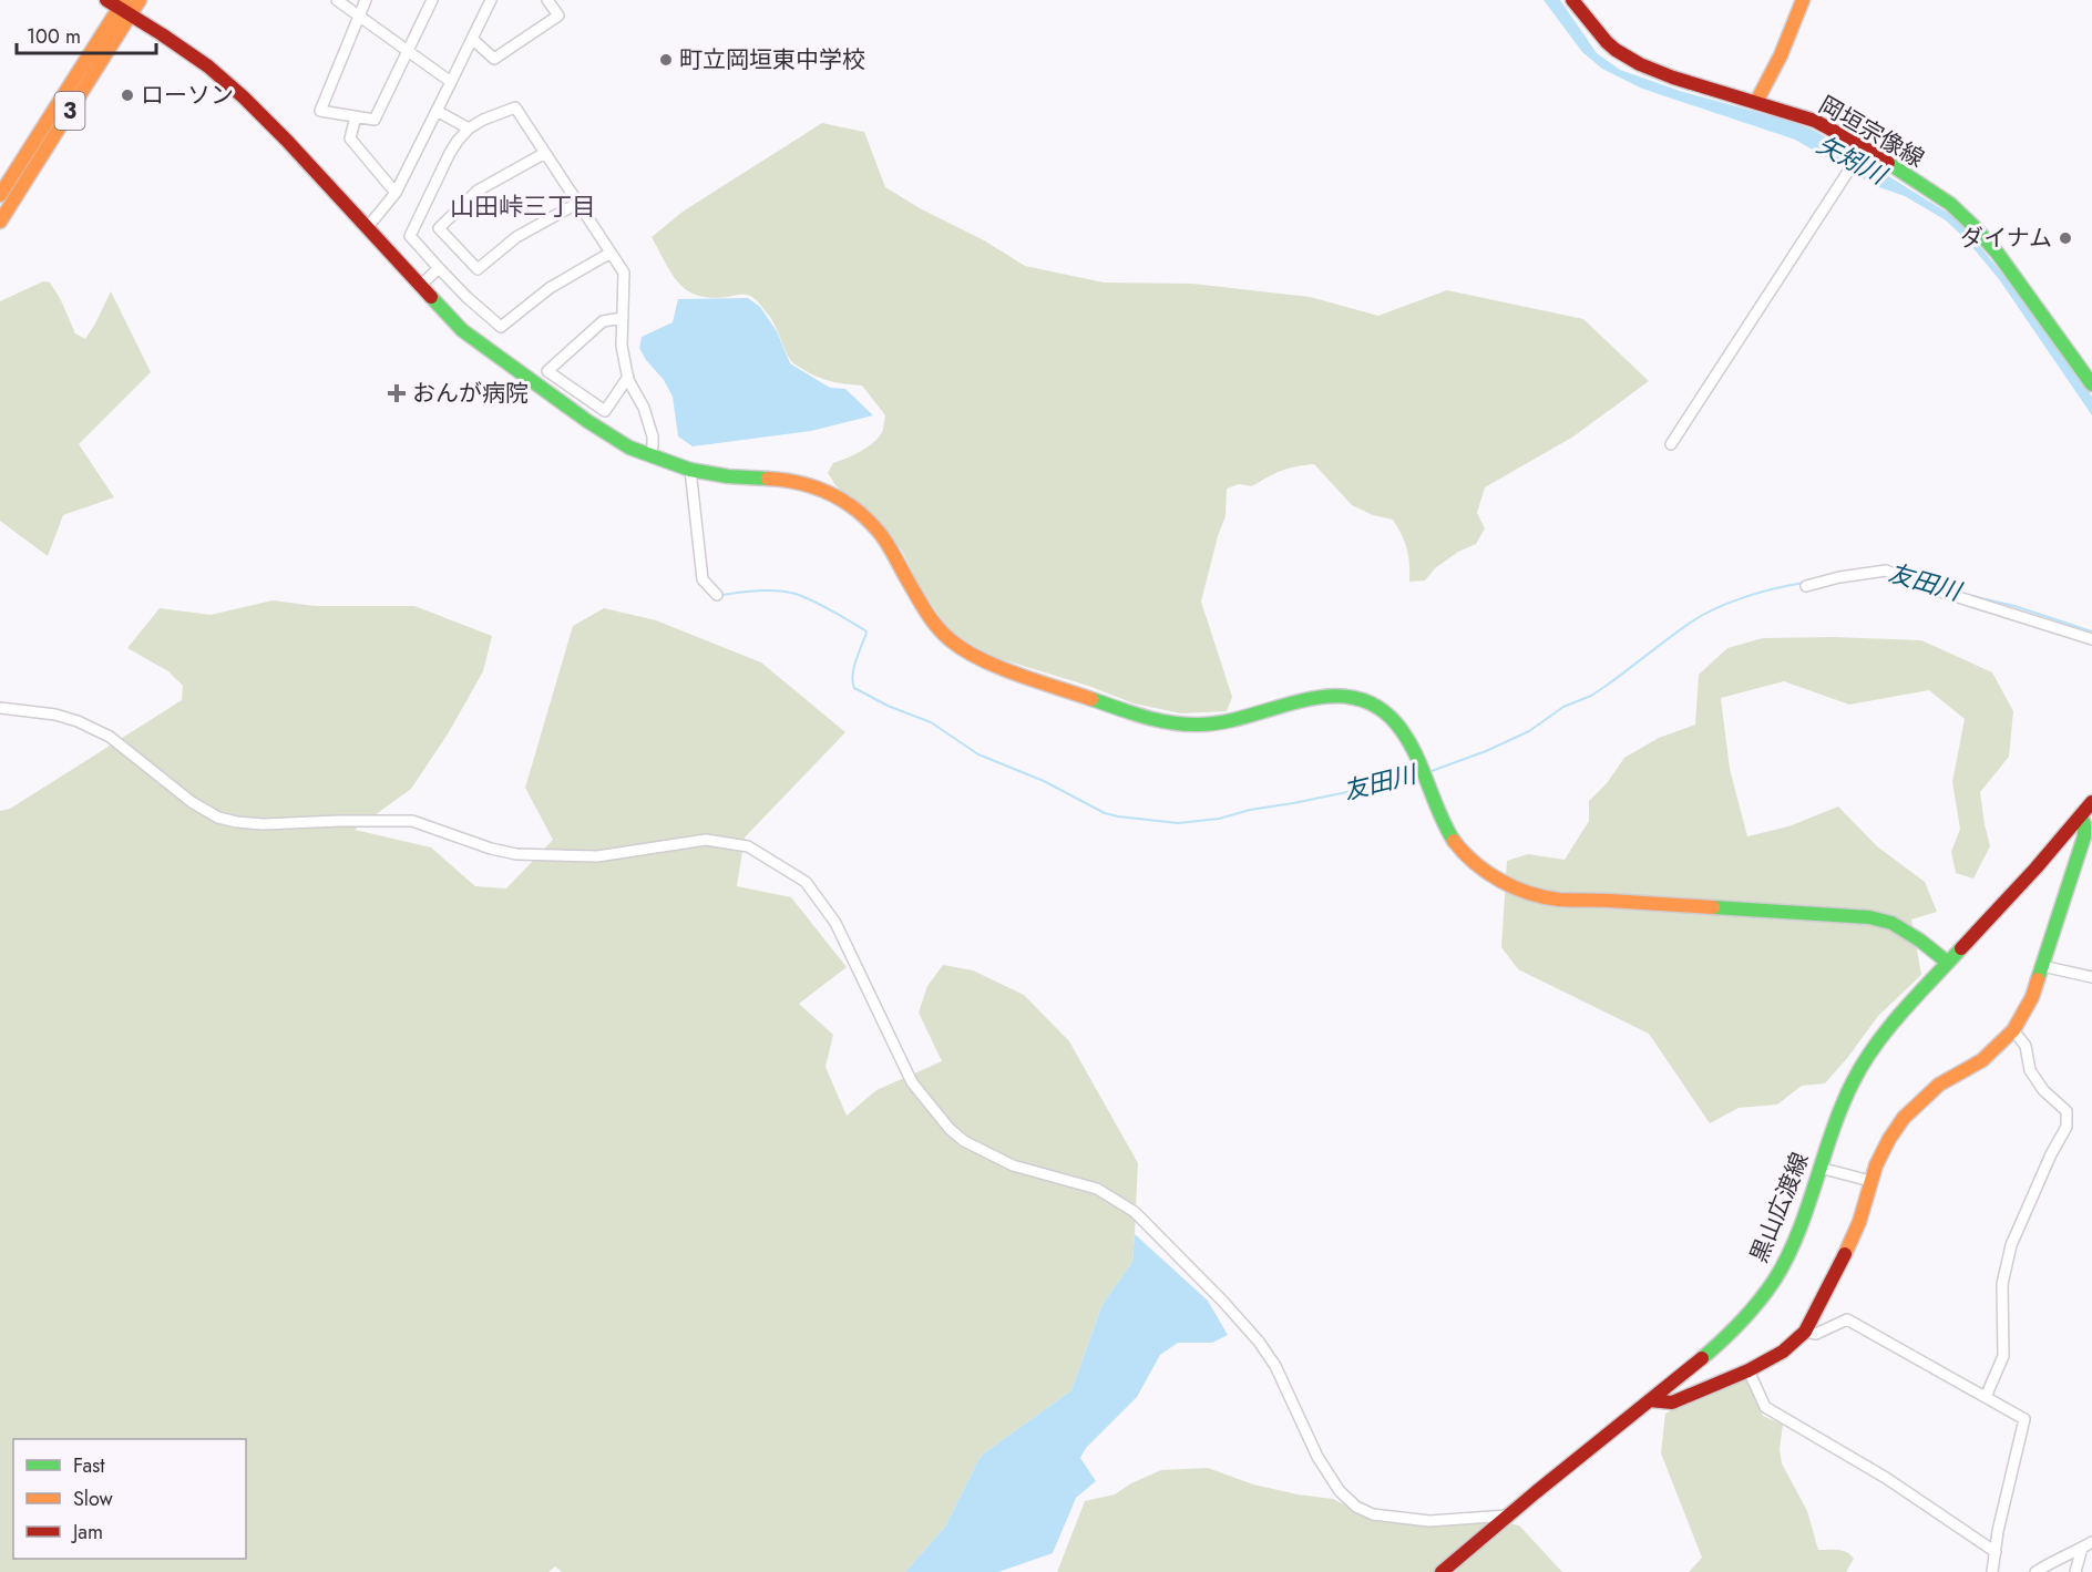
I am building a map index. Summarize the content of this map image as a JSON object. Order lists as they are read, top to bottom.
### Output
{
  "streets": {
    "main road": ["3", "岡垣宗像線", "黒山広渡線"]
  },
  "districts": ["山田峠三丁目"],
  "water": ["矢矧川", "友田川"],
  "places": {
    "other": ["町立岡垣東中学校", "ローソン", "ダイナム"],
    "health": ["おんが病院"]
  },
  "legend": ["Fast", "Slow", "Jam"],
  "scale_bar": "100 m"
}
